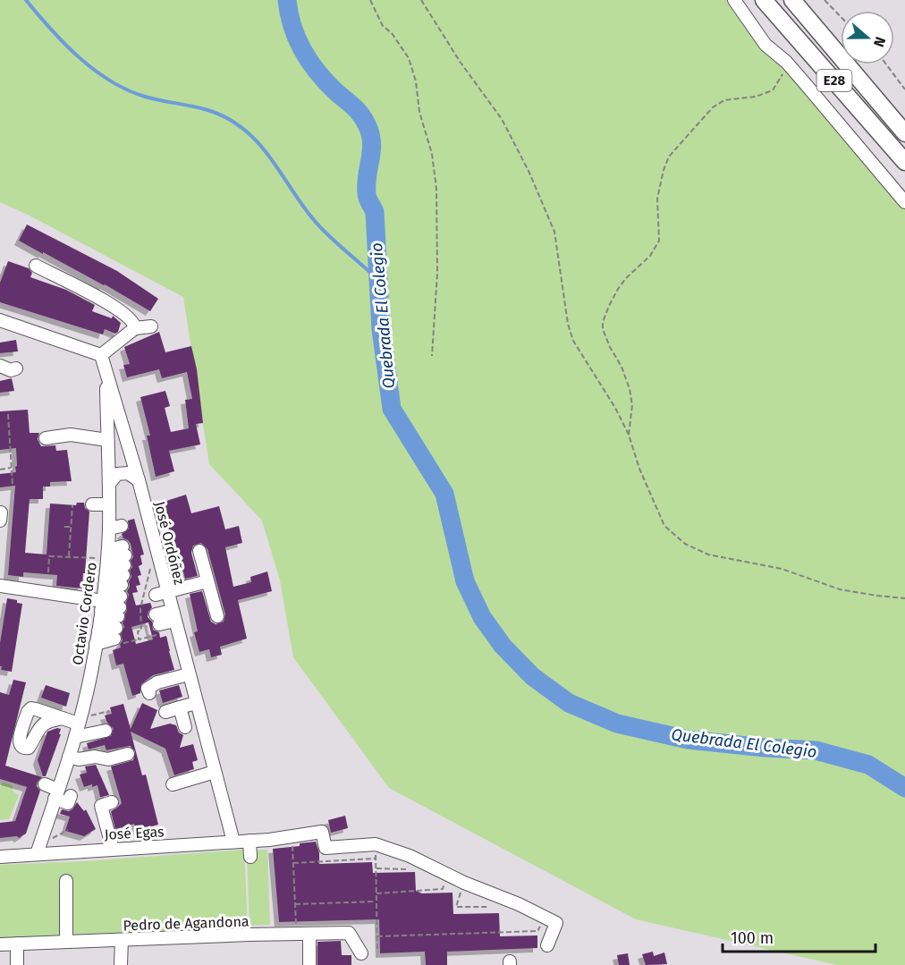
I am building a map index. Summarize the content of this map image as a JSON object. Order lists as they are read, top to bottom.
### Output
{
  "streets": {
    "main road": ["E28"],
    "street": [
      "José Ordóñez",
      "Octavio Cordero",
      "José Egas",
      "Pedro de Agandona"
    ]
  },
  "crossings": [
    ["José Ordóñez", "Octavio Cordero"],
    ["José Ordóñez", "José Egas"],
    ["Octavio Cordero", "José Egas"]
  ],
  "water": ["Quebrada El Colegio"],
  "scale_bar": "100 m",
  "north": "right"
}
